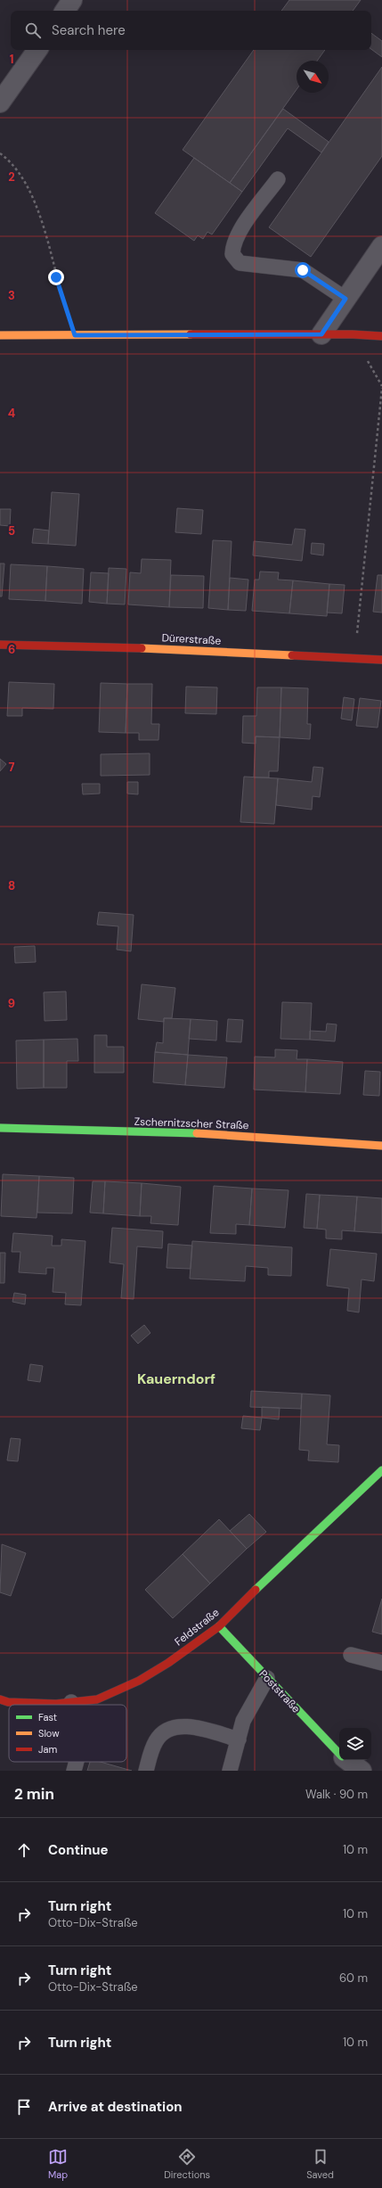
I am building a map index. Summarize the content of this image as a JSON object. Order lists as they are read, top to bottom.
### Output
{
  "streets": {
    "street": [
      "Dürerstraße",
      "Zschernitzscher Straße",
      "Feldstraße",
      "Poststraße"
    ]
  },
  "crossings": [
    ["Feldstraße", "Poststraße"]
  ],
  "districts": ["Kauerndorf"],
  "legend": ["Fast", "Slow", "Jam"],
  "north": "bottom right",
  "page": {
    "search": "Search here",
    "heading": ["2 min", "Walk · 90 m"],
    "list": [
      ["Continue", "10 m"],
      ["Turn right", "Otto-Dix-Straße", "10 m"],
      ["Turn right", "Otto-Dix-Straße", "60 m"],
      ["Turn right", "10 m"],
      "Arrive at destination"
    ],
    "nav": ["Map", "Directions", "Saved"]
  },
  "grid": {
    "rows": [
      "1",
      "2",
      "3",
      "4",
      "5",
      "6",
      "7",
      "8",
      "9"
    ]
  }
}
